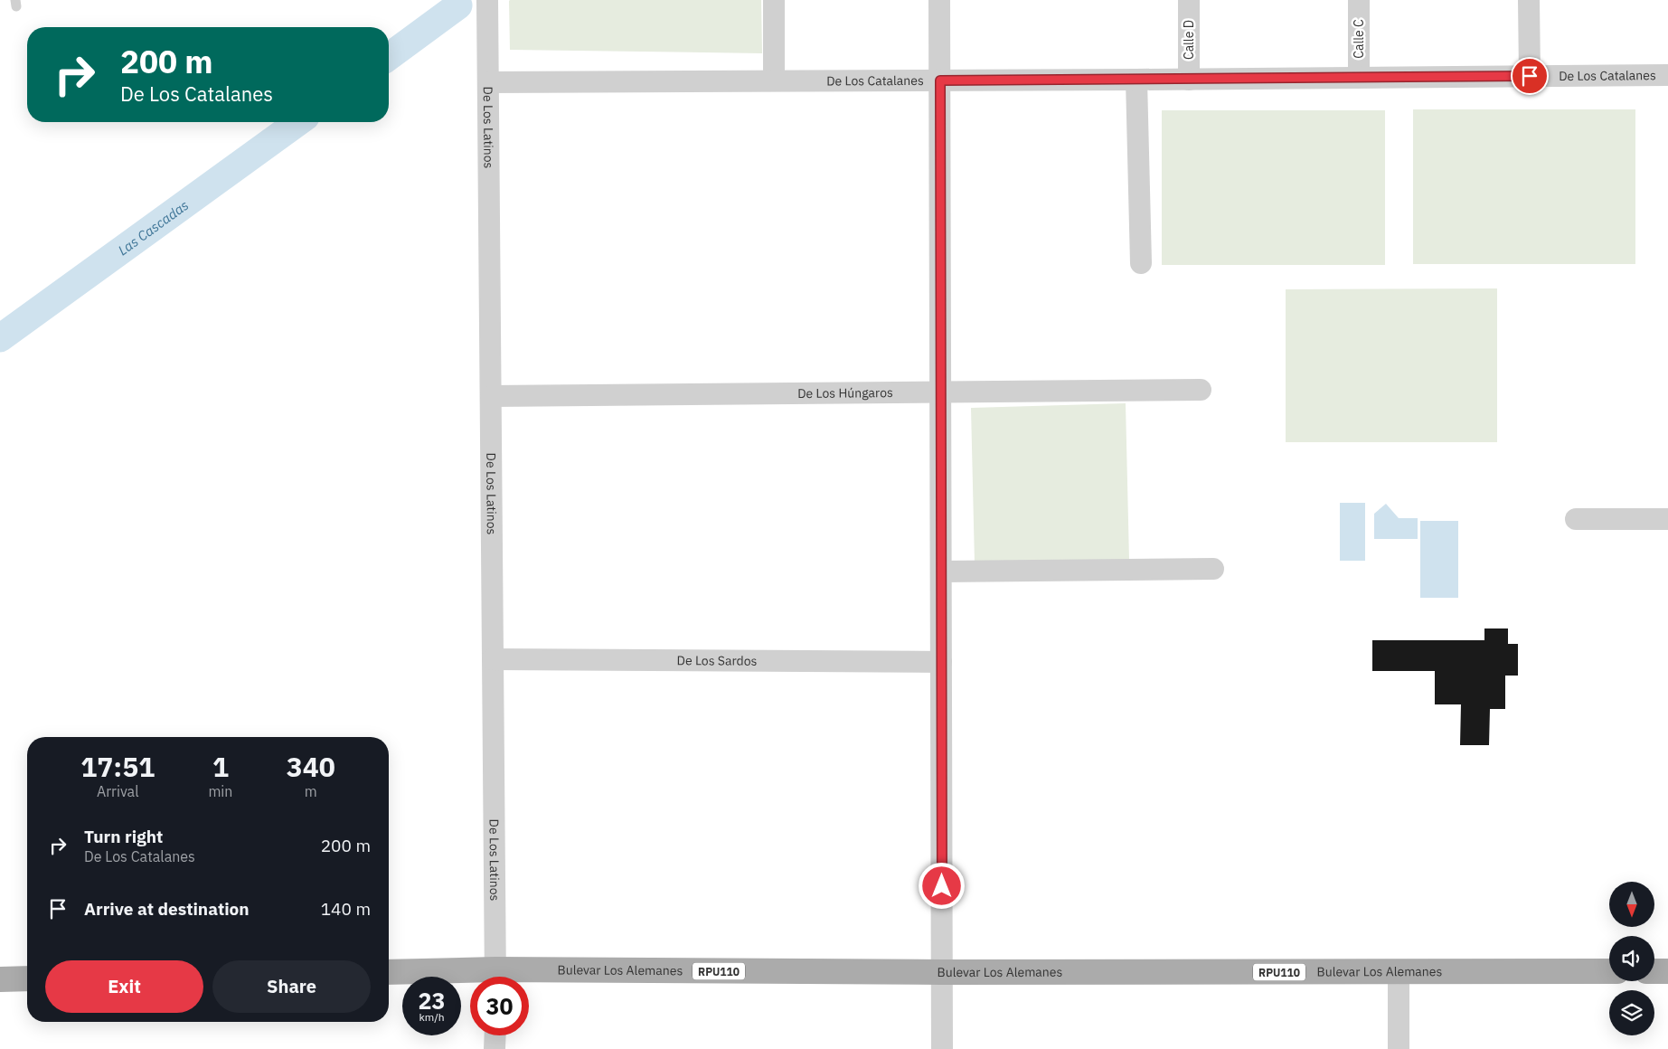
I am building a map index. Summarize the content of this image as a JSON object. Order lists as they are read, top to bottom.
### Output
{
  "streets": {
    "main road": ["Bulevar Los Alemanes", "RPU110"],
    "street": [
      "Calle C",
      "Calle D",
      "De Los Catalanes",
      "De Los Latinos",
      "De Los Húngaros",
      "De Los Sardos"
    ]
  },
  "crossings": [
    ["Calle C", "De Los Catalanes"],
    ["Calle D", "De Los Catalanes"],
    ["De Los Catalanes", "De Los Latinos"],
    ["De Los Latinos", "De Los Húngaros"],
    ["De Los Latinos", "De Los Sardos"]
  ],
  "water": ["Las Cascadas"],
  "north": "bottom",
  "page": {
    "turn": ["200 m", "De Los Catalanes"],
    "eta": [
      "17:51",
      "Arrival",
      "1",
      "min",
      "340",
      "m"
    ],
    "list": [
      {
        "name": "Turn right",
        "note": "De Los Catalanes",
        "value": "200 m"
      },
      {
        "name": "Arrive at destination",
        "value": "140 m"
      }
    ],
    "buttons": ["Exit", "Share"],
    "speed": "23 km/h",
    "limit": "30"
  }
}
